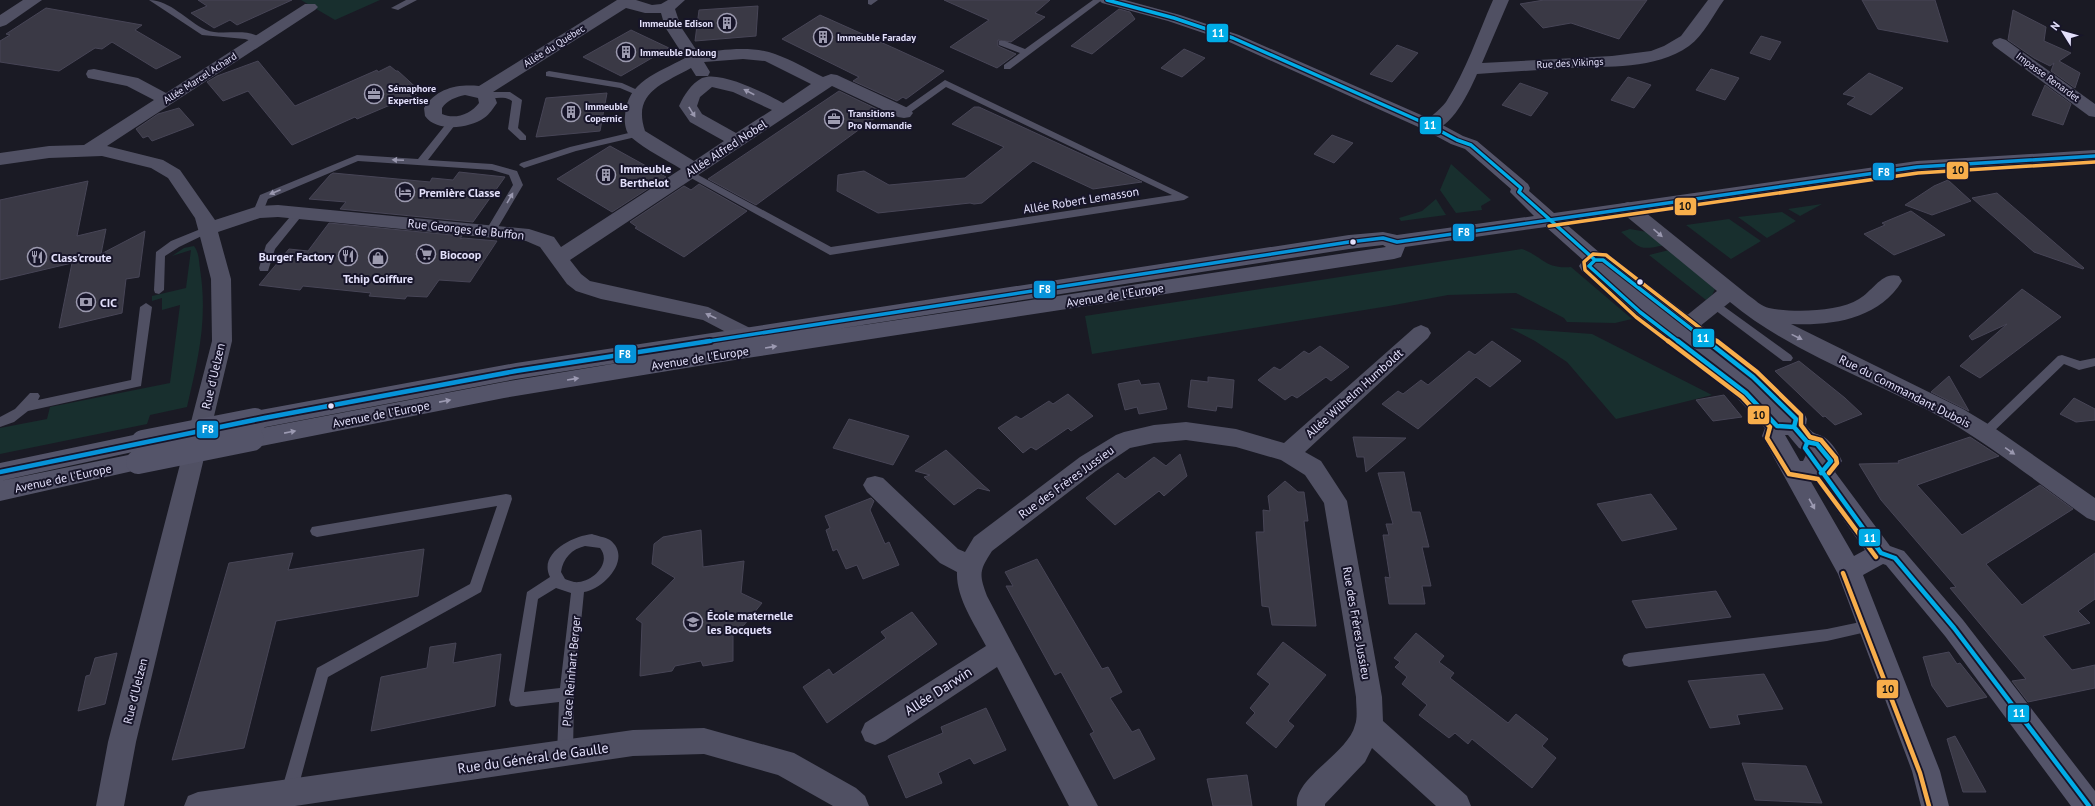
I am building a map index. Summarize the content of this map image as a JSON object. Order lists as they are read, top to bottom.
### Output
{
  "streets": {
    "main road": ["Avenue de l'Europe"],
    "street": [
      "Allée du Québec",
      "Rue des Vikings",
      "Impasse Renardet",
      "Allée Marcel Achard",
      "Allée Alfred Nobel",
      "Rue Georges de Buffon",
      "Rue d'Uelzen",
      "Rue du Commandant Dubois",
      "Allée Wilhelm Humboldt",
      "Rue des Frères Jussieu",
      "Allée Darwin",
      "Rue du Général de Gaulle"
    ],
    "lane": ["Allée Robert Lemasson", "Place Reinhart Berger"]
  },
  "crossings": [
    ["Allée Marcel Achard", "Rue d'Uelzen"],
    ["Allée Alfred Nobel", "Allée Robert Lemasson"],
    ["Allée Alfred Nobel", "Rue Georges de Buffon"],
    ["Rue Georges de Buffon", "Avenue de l'Europe"],
    ["Rue Georges de Buffon", "Rue d'Uelzen"],
    ["Avenue de l'Europe", "Rue du Commandant Dubois"],
    ["Allée Wilhelm Humboldt", "Rue des Frères Jussieu"],
    ["Place Reinhart Berger", "Rue du Général de Gaulle"]
  ],
  "one_way": ["Rue Georges de Buffon", "Rue du Commandant Dubois"],
  "places": {
    "building": [
      "Immeuble Edison",
      "Immeuble Faraday",
      "Immeuble Dulong",
      "Immeuble Copernic",
      "Immeuble Berthelot"
    ],
    "office": ["Sémaphore Expertise", "Transitions Pro Normandie"],
    "hotel": ["Première Classe"],
    "supermarket": ["Biocoop"],
    "restaurant": ["Burger Factory", "Class'croute"],
    "shop": ["Tchip Coiffure"],
    "bank": ["CIC"],
    "school or university": ["École maternelle les Bocquets"]
  },
  "lines": ["transit line 11", "transit line F8", "transit line 10"],
  "north": "top left"
}
